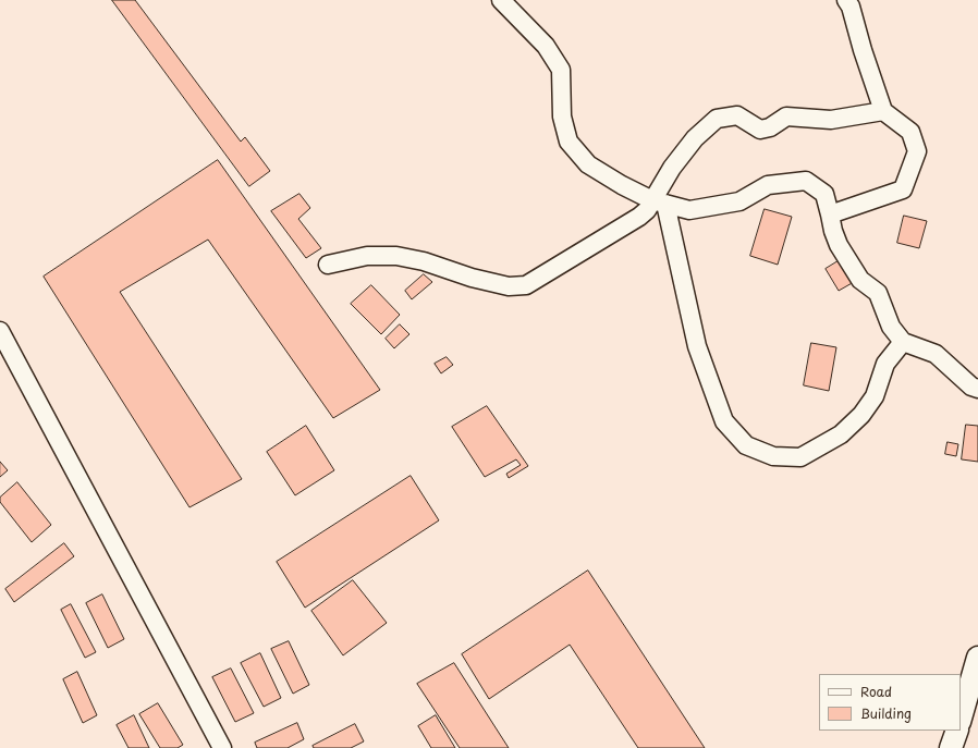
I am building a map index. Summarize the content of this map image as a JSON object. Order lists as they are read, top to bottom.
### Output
{
  "legend": ["Road", "Building"]
}
